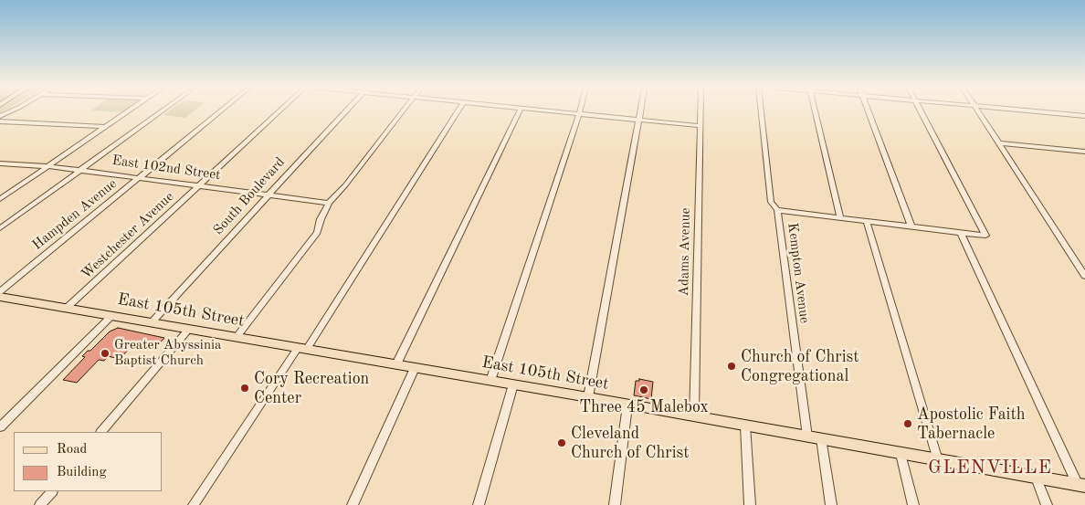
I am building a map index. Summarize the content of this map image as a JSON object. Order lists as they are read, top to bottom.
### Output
{
  "streets": {
    "main road": ["East 105th Street"],
    "street": [
      "East 102nd Street",
      "South Boulevard",
      "Hampden Avenue",
      "Westchester Avenue",
      "Adams Avenue",
      "Kempton Avenue"
    ]
  },
  "crossings": [
    ["East 102nd Street", "South Boulevard"],
    ["East 102nd Street", "Hampden Avenue"],
    ["East 102nd Street", "Westchester Avenue"],
    ["South Boulevard", "East 105th Street"],
    ["Westchester Avenue", "East 105th Street"],
    ["Adams Avenue", "East 105th Street"],
    ["Kempton Avenue", "East 105th Street"]
  ],
  "districts": ["GLENVILLE"],
  "places": [
    "Greater Abyssinia Baptist Church",
    "Church of Christ Congregational",
    "Cory Recreation Center",
    "Three 45 Malebox",
    "Apostolic Faith Tabernacle",
    "Cleveland Church of Christ"
  ],
  "legend": ["Road", "Building"]
}
